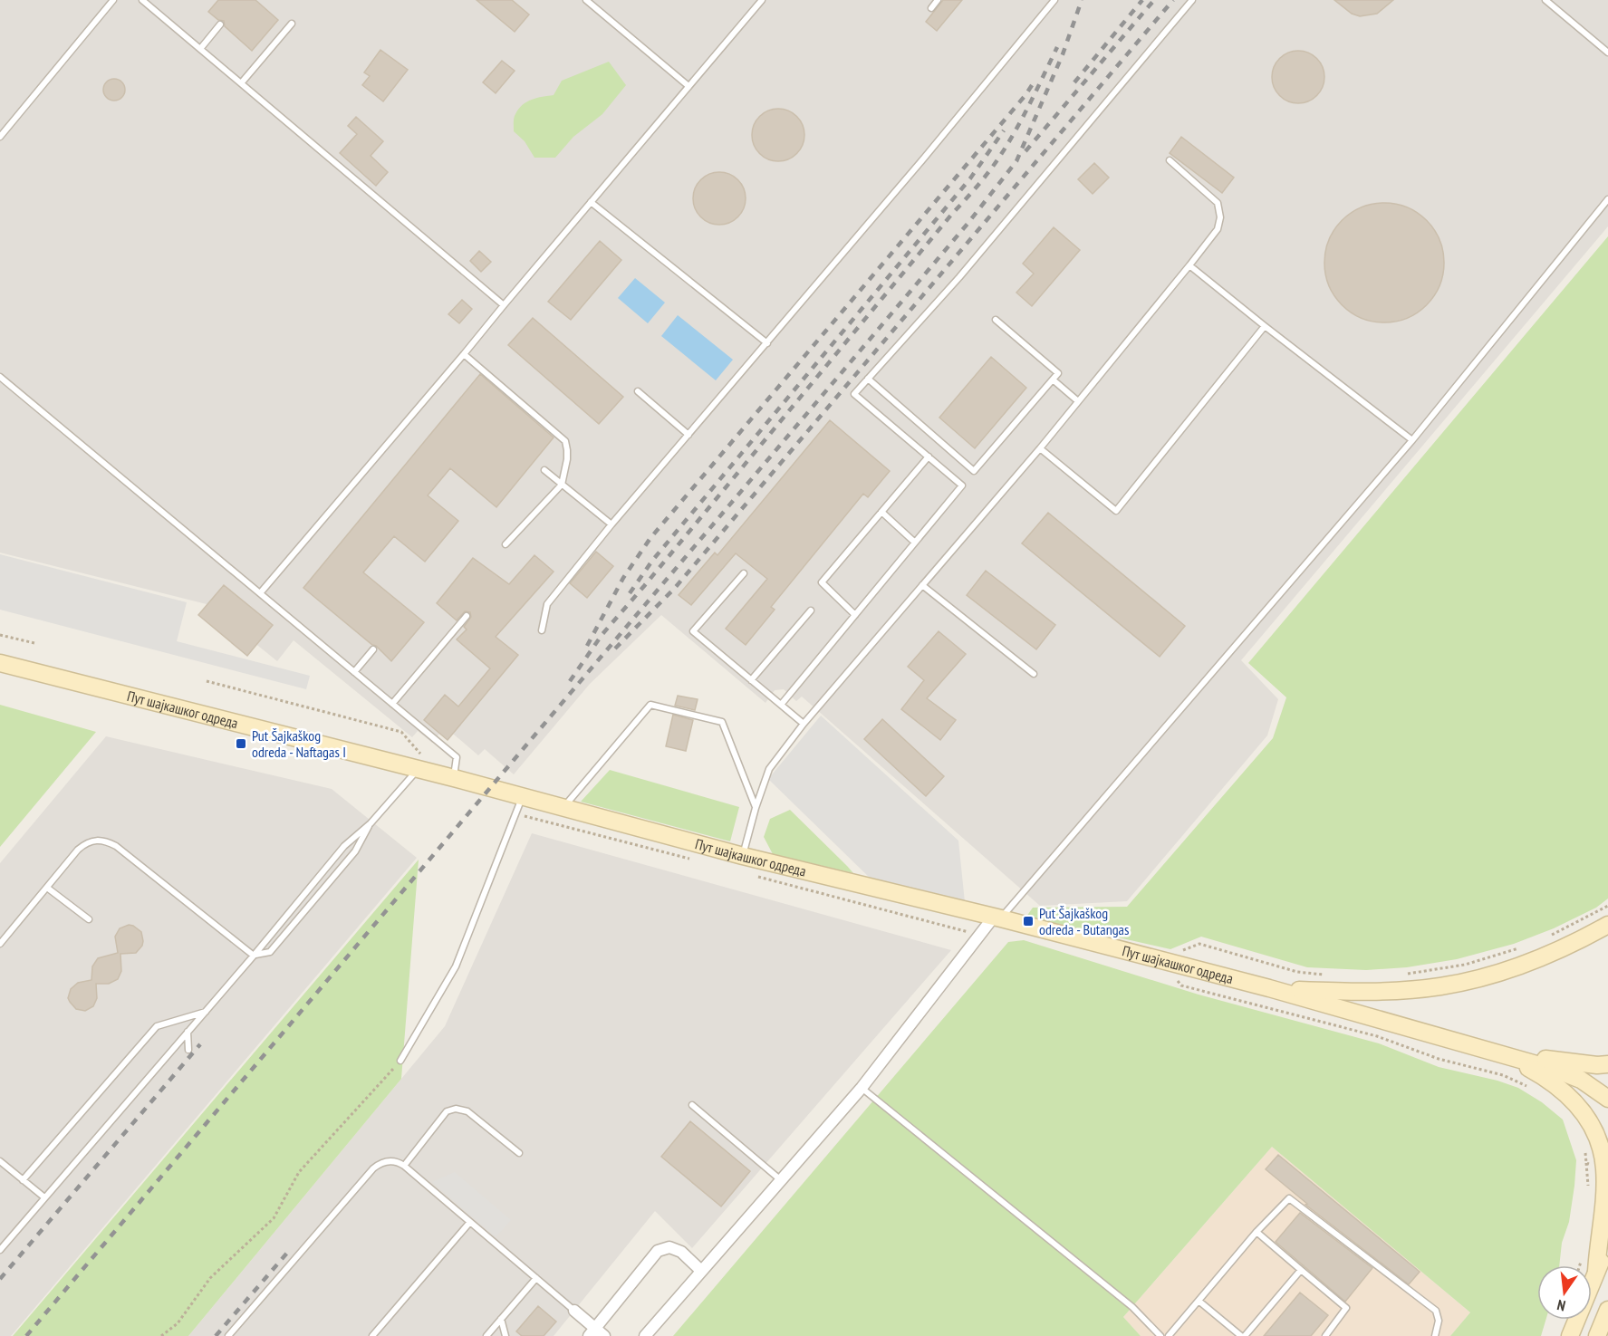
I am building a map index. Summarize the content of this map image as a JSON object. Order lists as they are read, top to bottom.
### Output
{
  "streets": {
    "street": ["Пут шајкашког одреда"]
  },
  "places": {
    "transit": ["Put Šajkaškog odreda - Naftagas I", "Put Šajkaškog odreda - Butangas"]
  },
  "north": "bottom"
}
